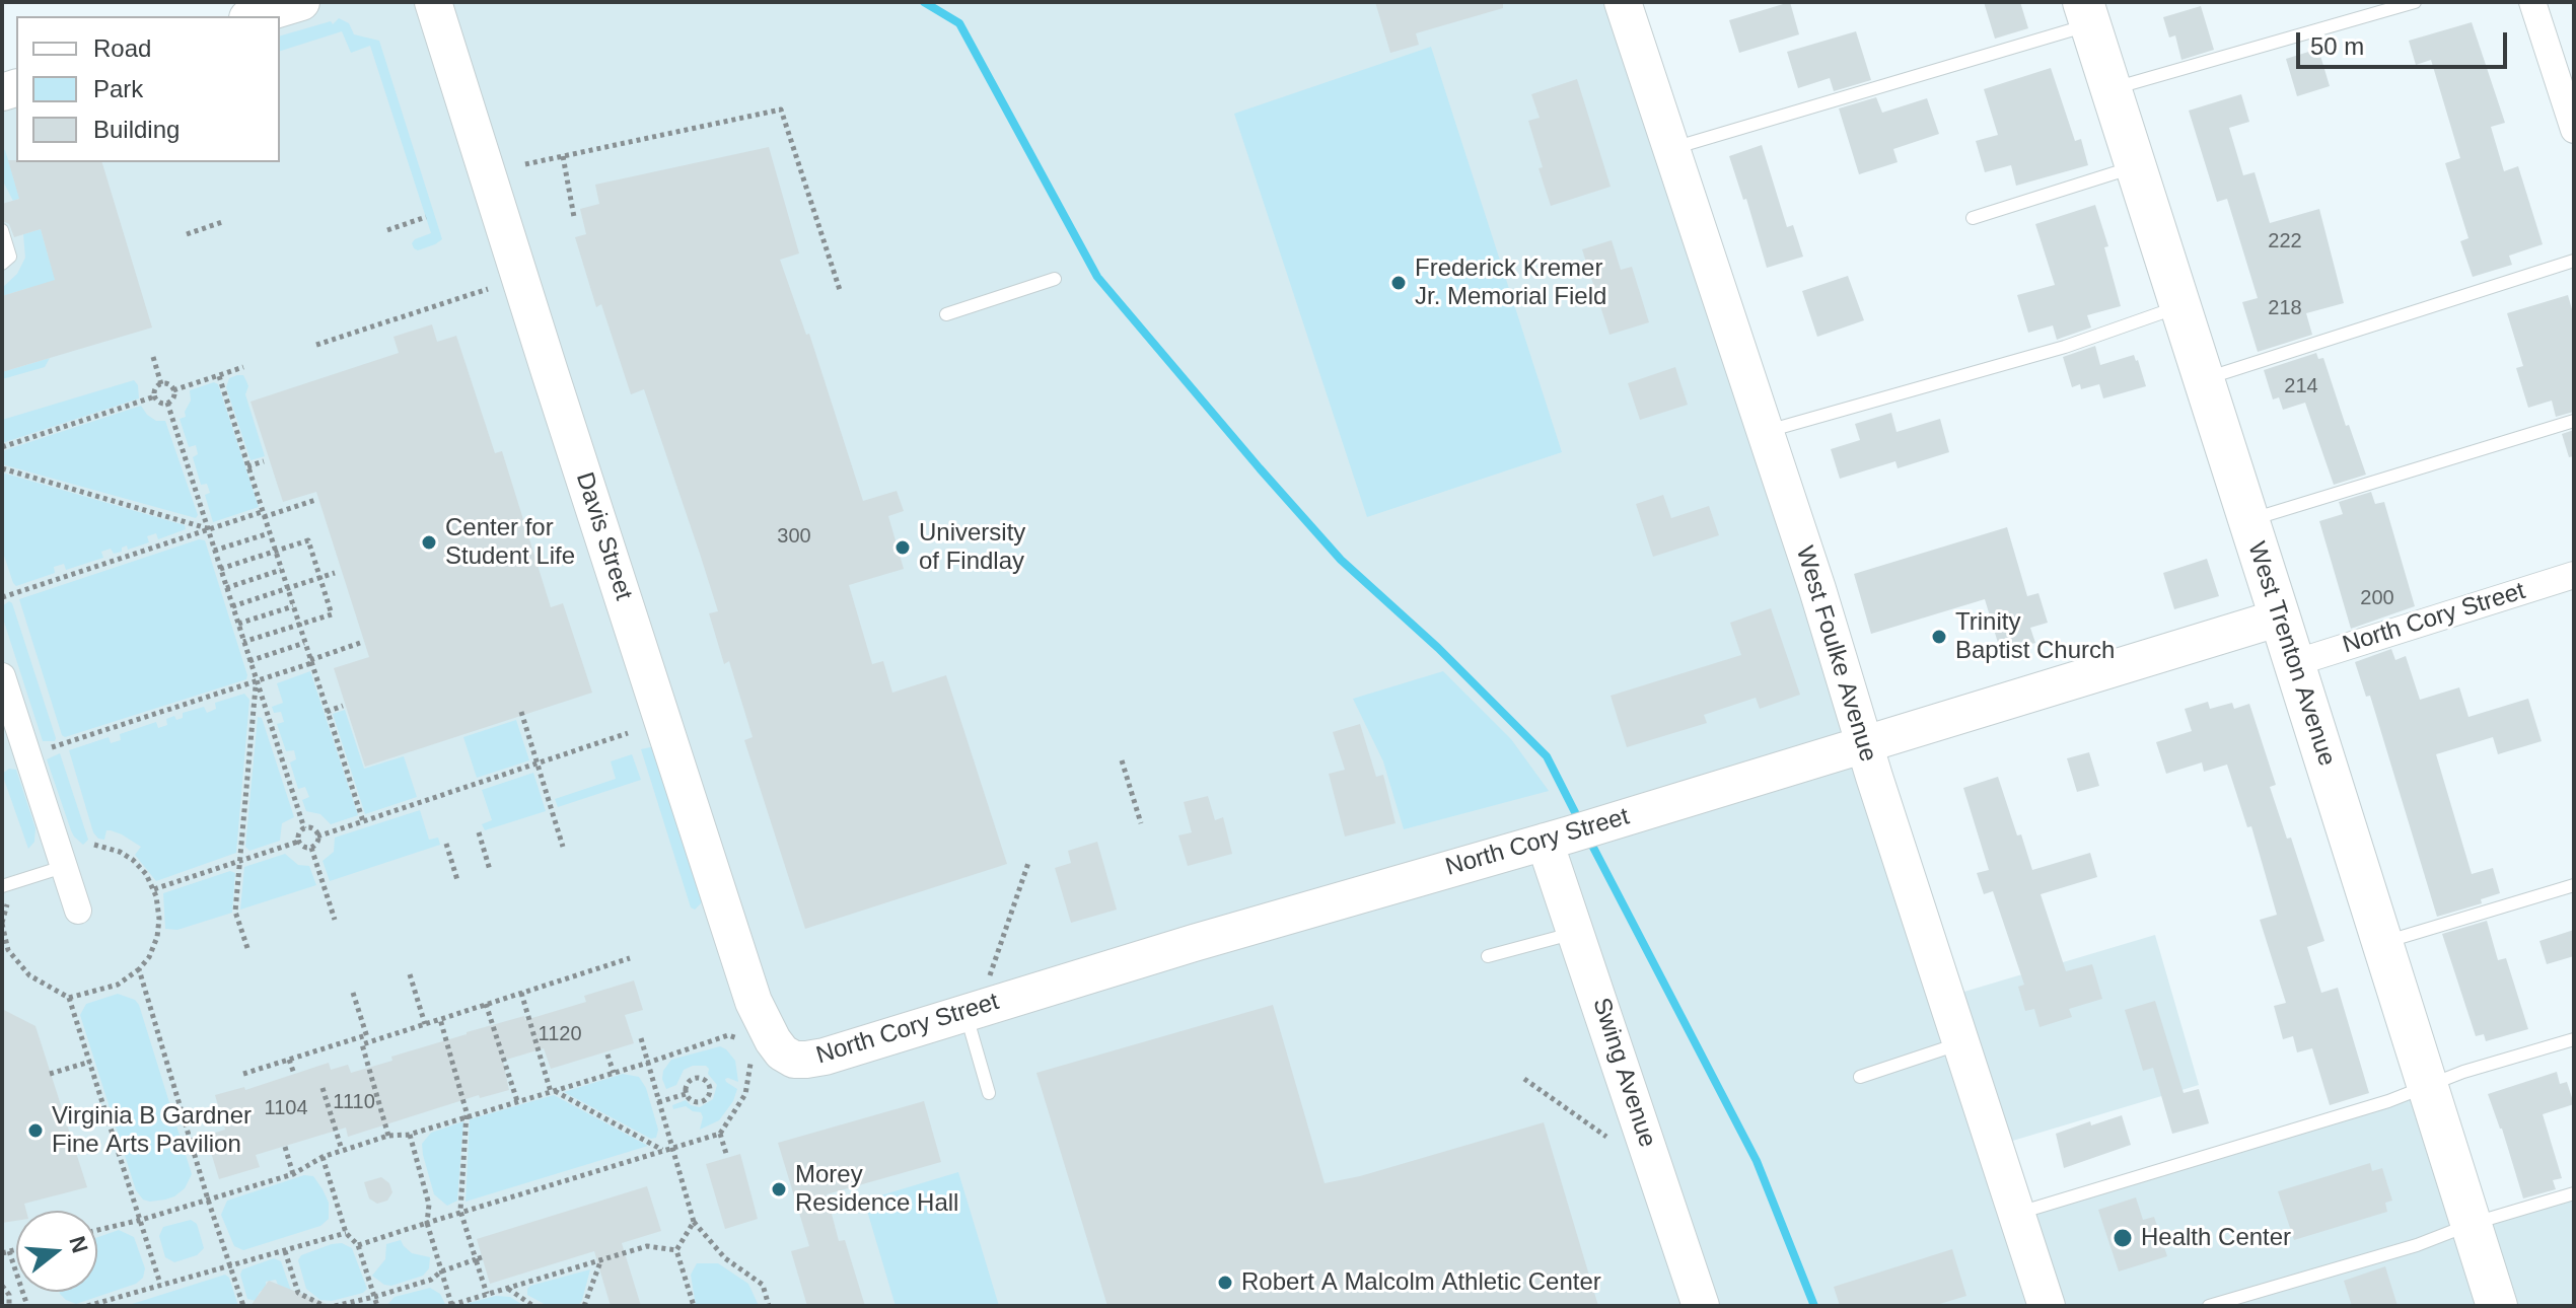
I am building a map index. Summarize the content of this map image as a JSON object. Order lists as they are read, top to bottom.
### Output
{
  "streets": {
    "main road": ["West Trenton Avenue"],
    "street": [
      "Davis Street",
      "North Cory Street",
      "West Foulke Avenue",
      "Swing Avenue"
    ]
  },
  "crossings": [
    ["Davis Street", "North Cory Street"],
    ["North Cory Street", "West Foulke Avenue"],
    ["North Cory Street", "West Trenton Avenue"],
    ["North Cory Street", "Swing Avenue"]
  ],
  "places": [
    "Frederick Kremer Jr. Memorial Field",
    "Center for Student Life",
    "University of Findlay",
    "Trinity Baptist Church",
    "Virginia B Gardner Fine Arts Pavilion",
    "Morey Residence Hall",
    "Health Center",
    "Robert A Malcolm Athletic Center"
  ],
  "house_numbers": [
    "222",
    "218",
    "214",
    "300",
    "200",
    "1120",
    "1110",
    "1104"
  ],
  "legend": ["Road", "Park", "Building"],
  "scale_bar": "50 m",
  "north": "right"
}
